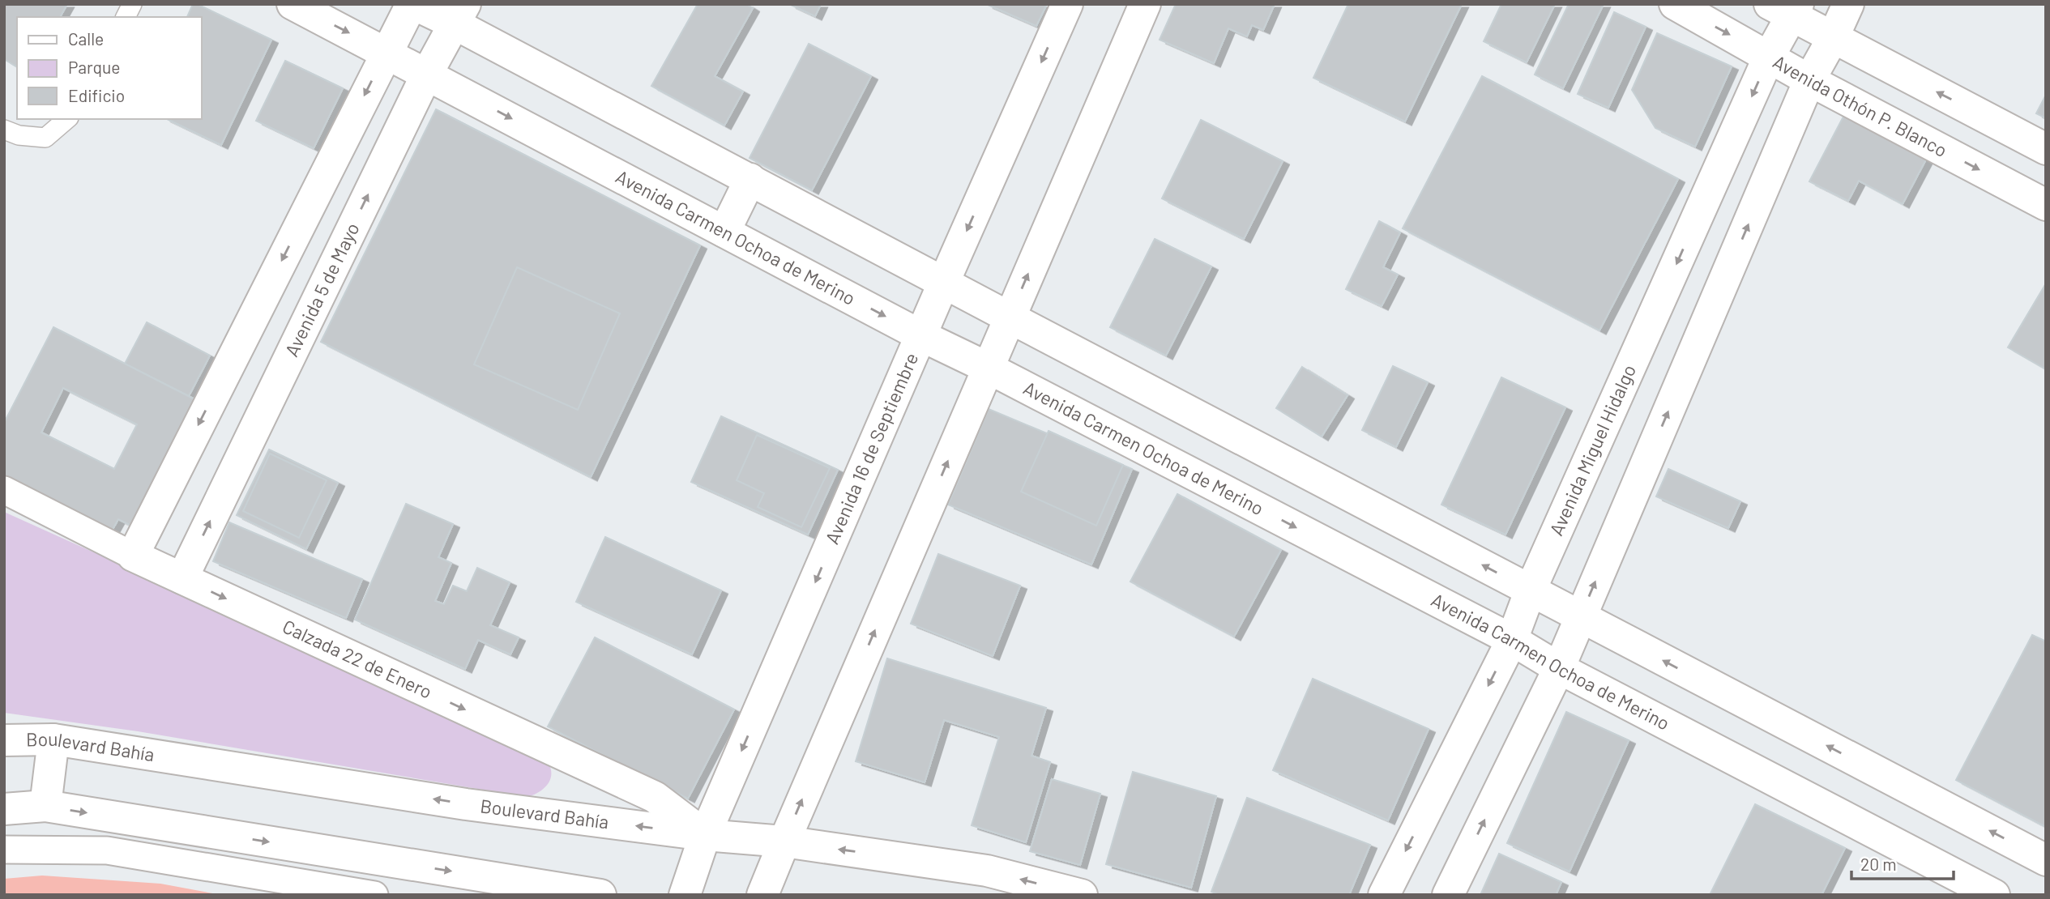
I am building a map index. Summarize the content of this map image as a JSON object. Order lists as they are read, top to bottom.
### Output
{
  "streets": {
    "street": [
      "Avenida Othón P. Blanco",
      "Avenida Carmen Ochoa de Merino",
      "Avenida 5 de Mayo",
      "Avenida 16 de Septiembre",
      "Avenida Miguel Hidalgo",
      "Calzada 22 de Enero",
      "Boulevard Bahía"
    ]
  },
  "crossings": [
    ["Avenida Othón P. Blanco", "Avenida Miguel Hidalgo"],
    ["Avenida Carmen Ochoa de Merino", "Avenida 5 de Mayo"],
    ["Avenida Carmen Ochoa de Merino", "Avenida 16 de Septiembre"],
    ["Avenida Carmen Ochoa de Merino", "Avenida Miguel Hidalgo"],
    ["Avenida 5 de Mayo", "Calzada 22 de Enero"],
    ["Avenida 16 de Septiembre", "Calzada 22 de Enero"],
    ["Avenida 16 de Septiembre", "Boulevard Bahía"],
    ["Calzada 22 de Enero", "Boulevard Bahía"]
  ],
  "legend": ["Calle", "Parque", "Edificio"],
  "scale_bar": "20 m"
}
